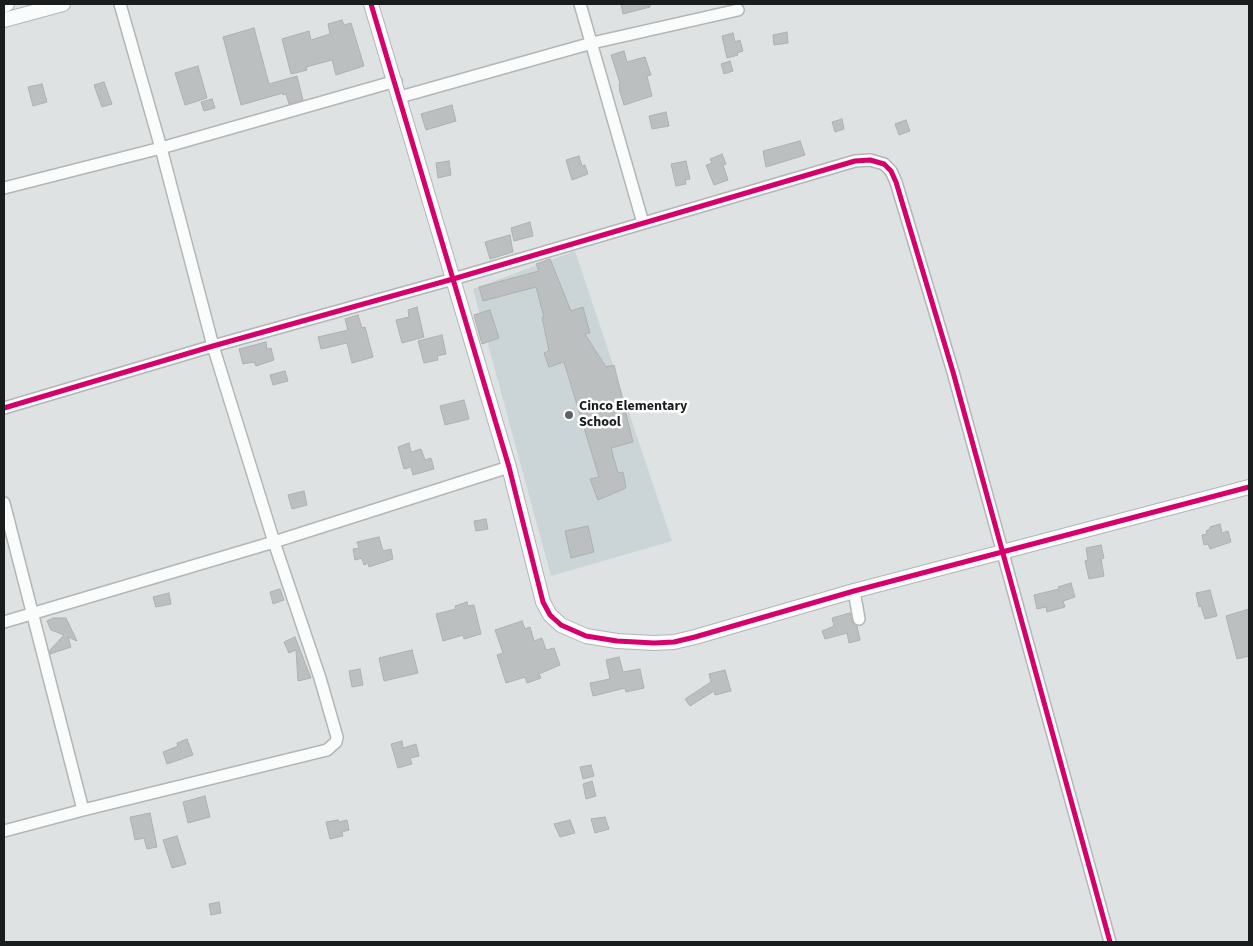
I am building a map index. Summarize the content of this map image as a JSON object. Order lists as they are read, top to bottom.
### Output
{
  "places": ["Cinco Elementary School"]
}
